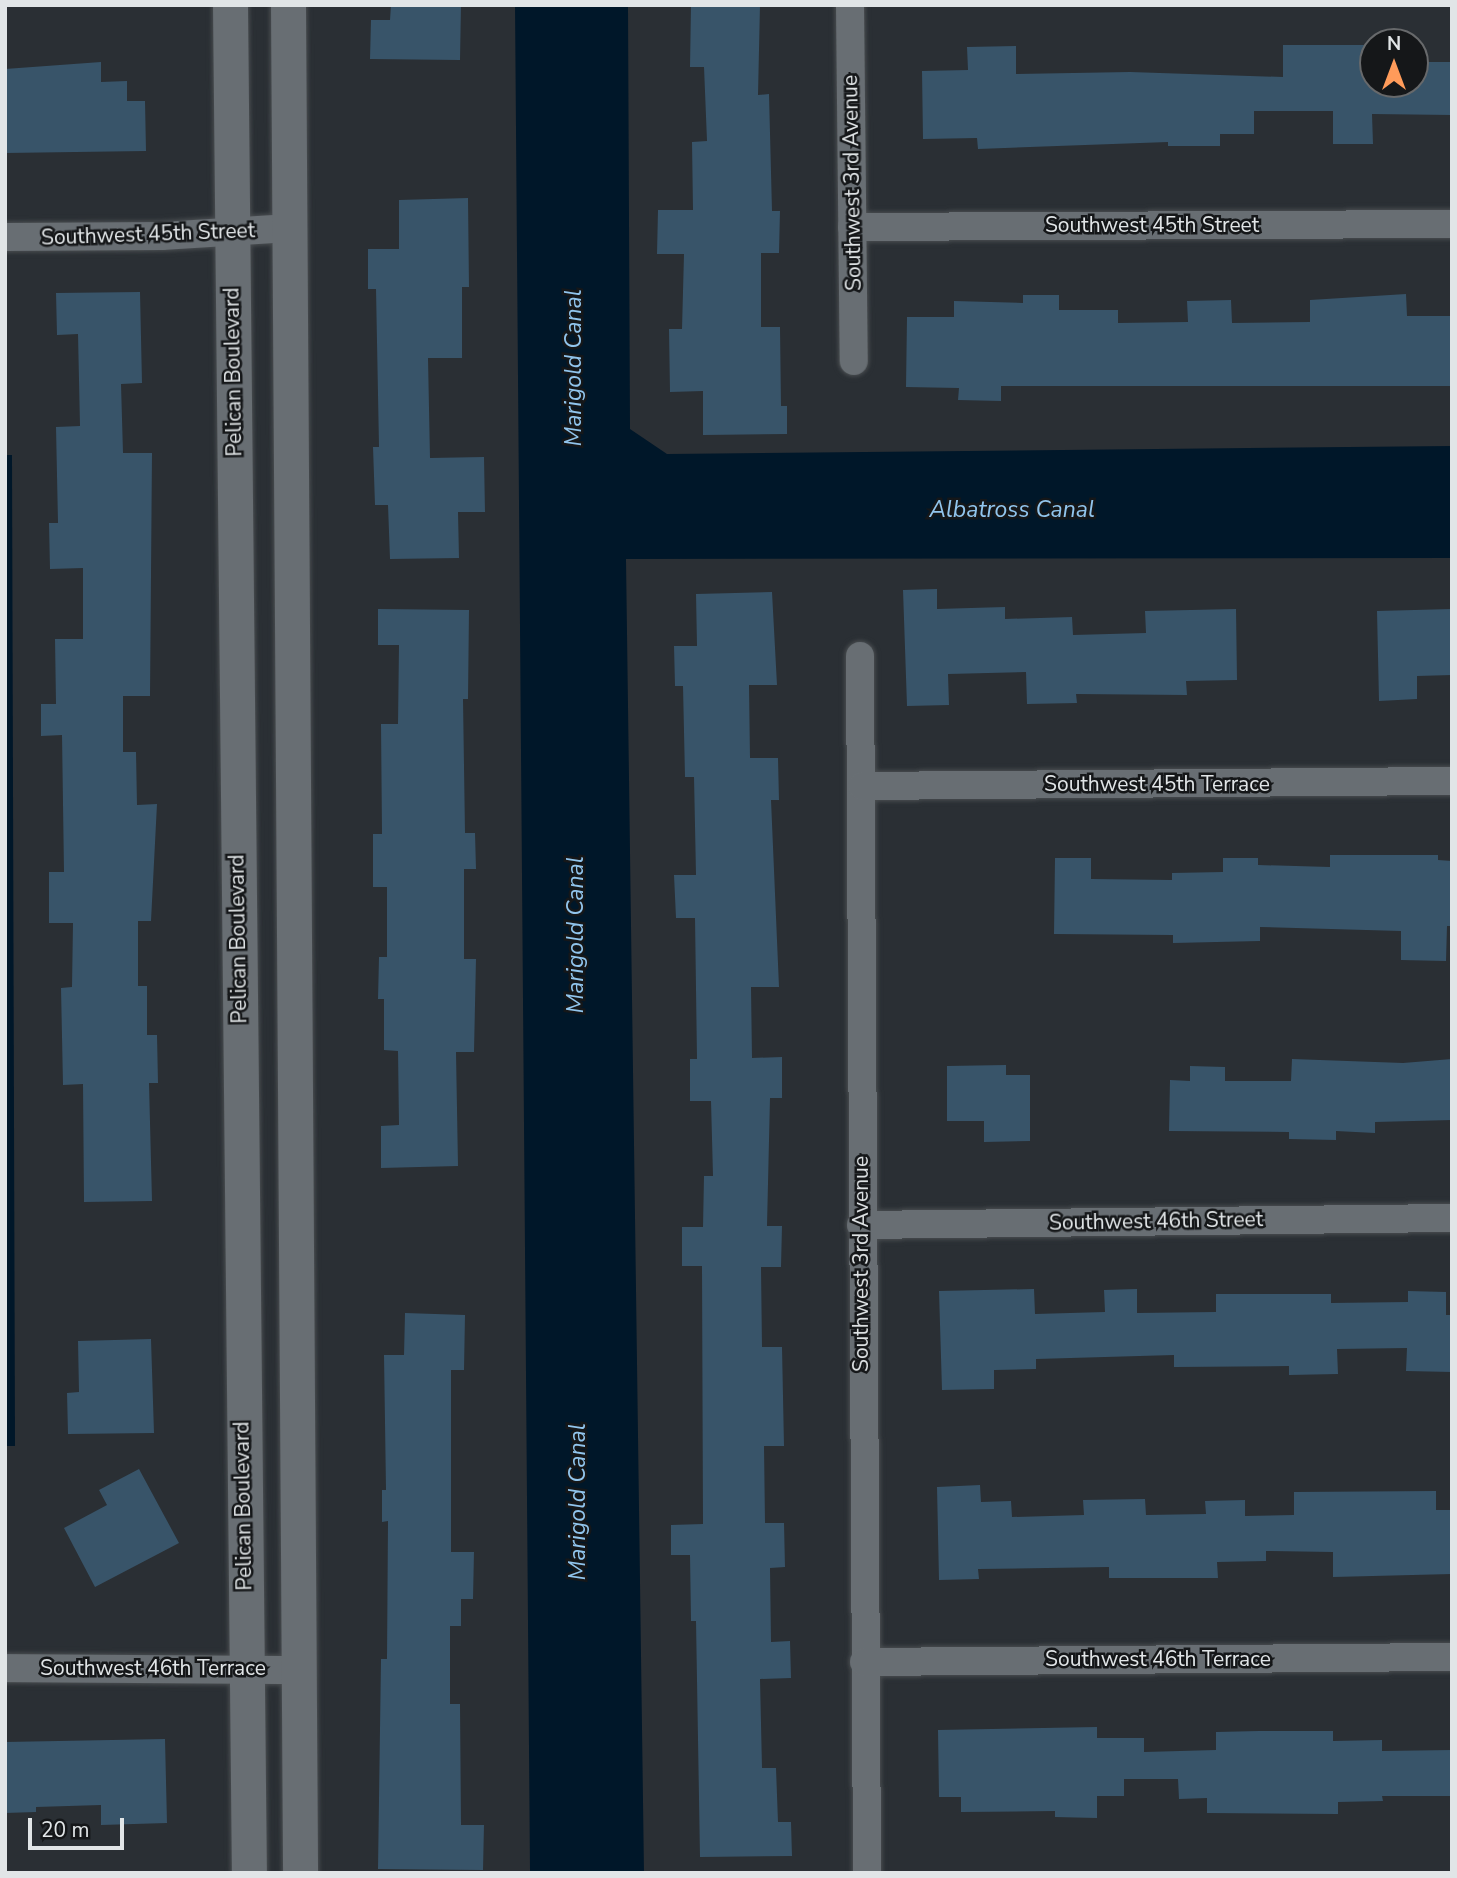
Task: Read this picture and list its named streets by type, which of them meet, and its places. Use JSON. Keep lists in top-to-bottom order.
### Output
{
  "streets": {
    "street": [
      "Southwest 3rd Avenue",
      "Southwest 45th Street",
      "Pelican Boulevard",
      "Southwest 45th Terrace",
      "Southwest 46th Street",
      "Southwest 46th Terrace"
    ]
  },
  "crossings": [
    ["Southwest 3rd Avenue", "Southwest 45th Street"],
    ["Southwest 3rd Avenue", "Southwest 45th Terrace"],
    ["Southwest 3rd Avenue", "Southwest 46th Street"],
    ["Southwest 3rd Avenue", "Southwest 46th Terrace"],
    ["Southwest 45th Street", "Pelican Boulevard"],
    ["Pelican Boulevard", "Southwest 46th Terrace"]
  ],
  "water": ["Marigold Canal", "Albatross Canal"],
  "scale_bar": "20 m",
  "north": "top"
}
